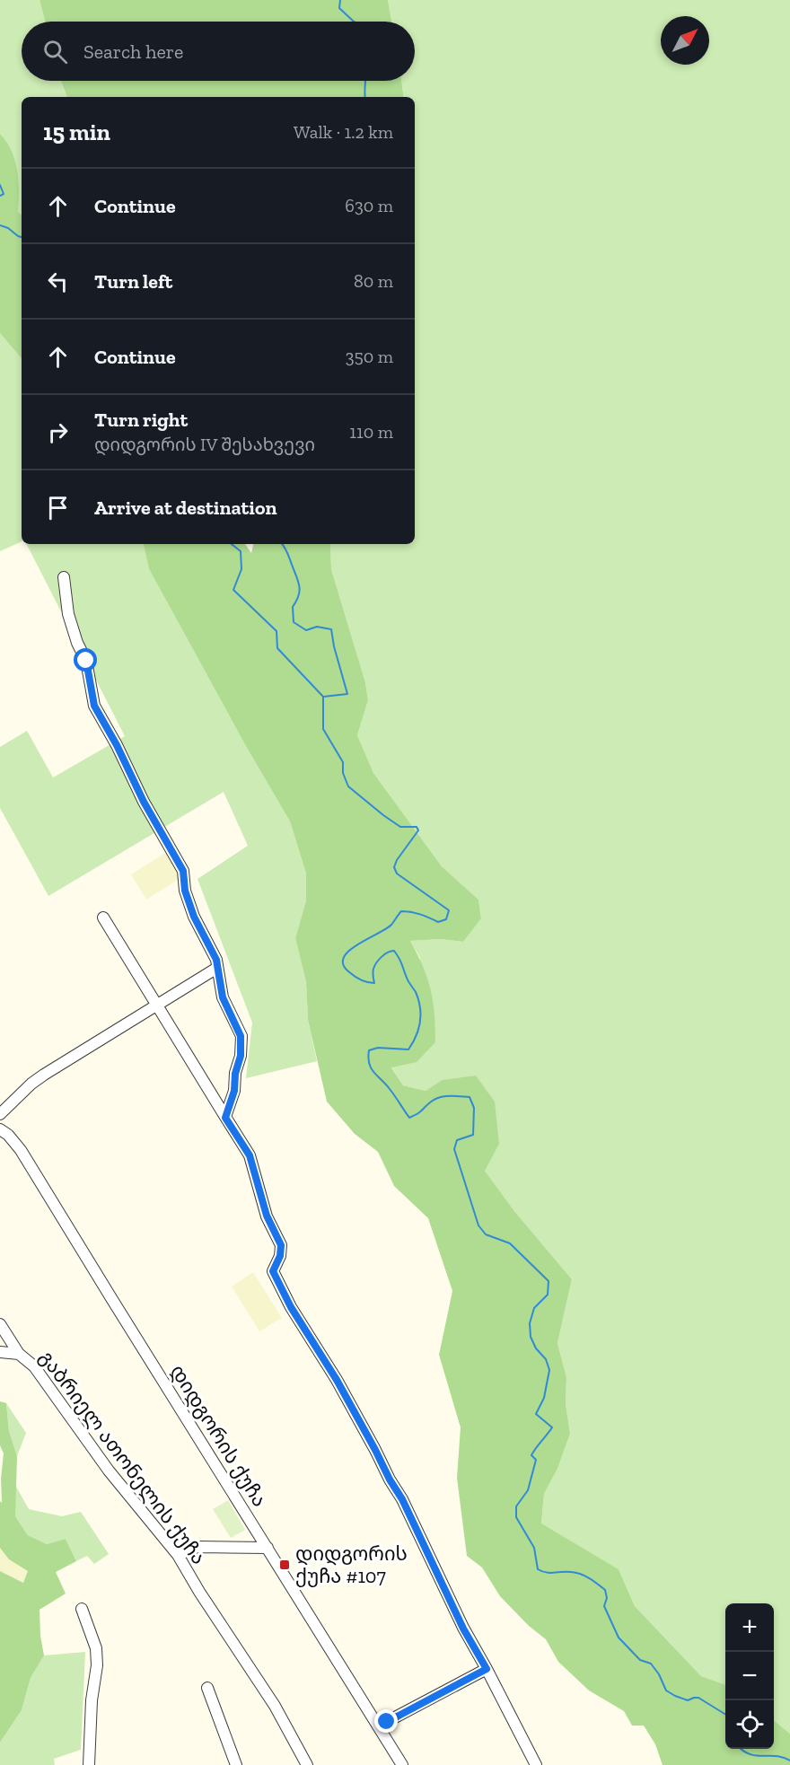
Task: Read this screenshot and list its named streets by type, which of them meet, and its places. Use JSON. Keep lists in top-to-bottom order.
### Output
{
  "streets": {
    "street": ["დიდგორის ქუჩა", "გაბრიელ ათონელის ქუჩა"]
  },
  "places": {
    "transit": ["დიდგორის ქუჩა #107"]
  },
  "north": "top right",
  "page": {
    "search": "Search here",
    "heading": ["15 min", "Walk · 1.2 km"],
    "list": [
      ["Continue", "630 m"],
      ["Turn left", "80 m"],
      ["Continue", "350 m"],
      ["Turn right", "დიდგორის IV შესახვევი", "110 m"],
      "Arrive at destination"
    ],
    "map_buttons": ["+", "−"]
  }
}
